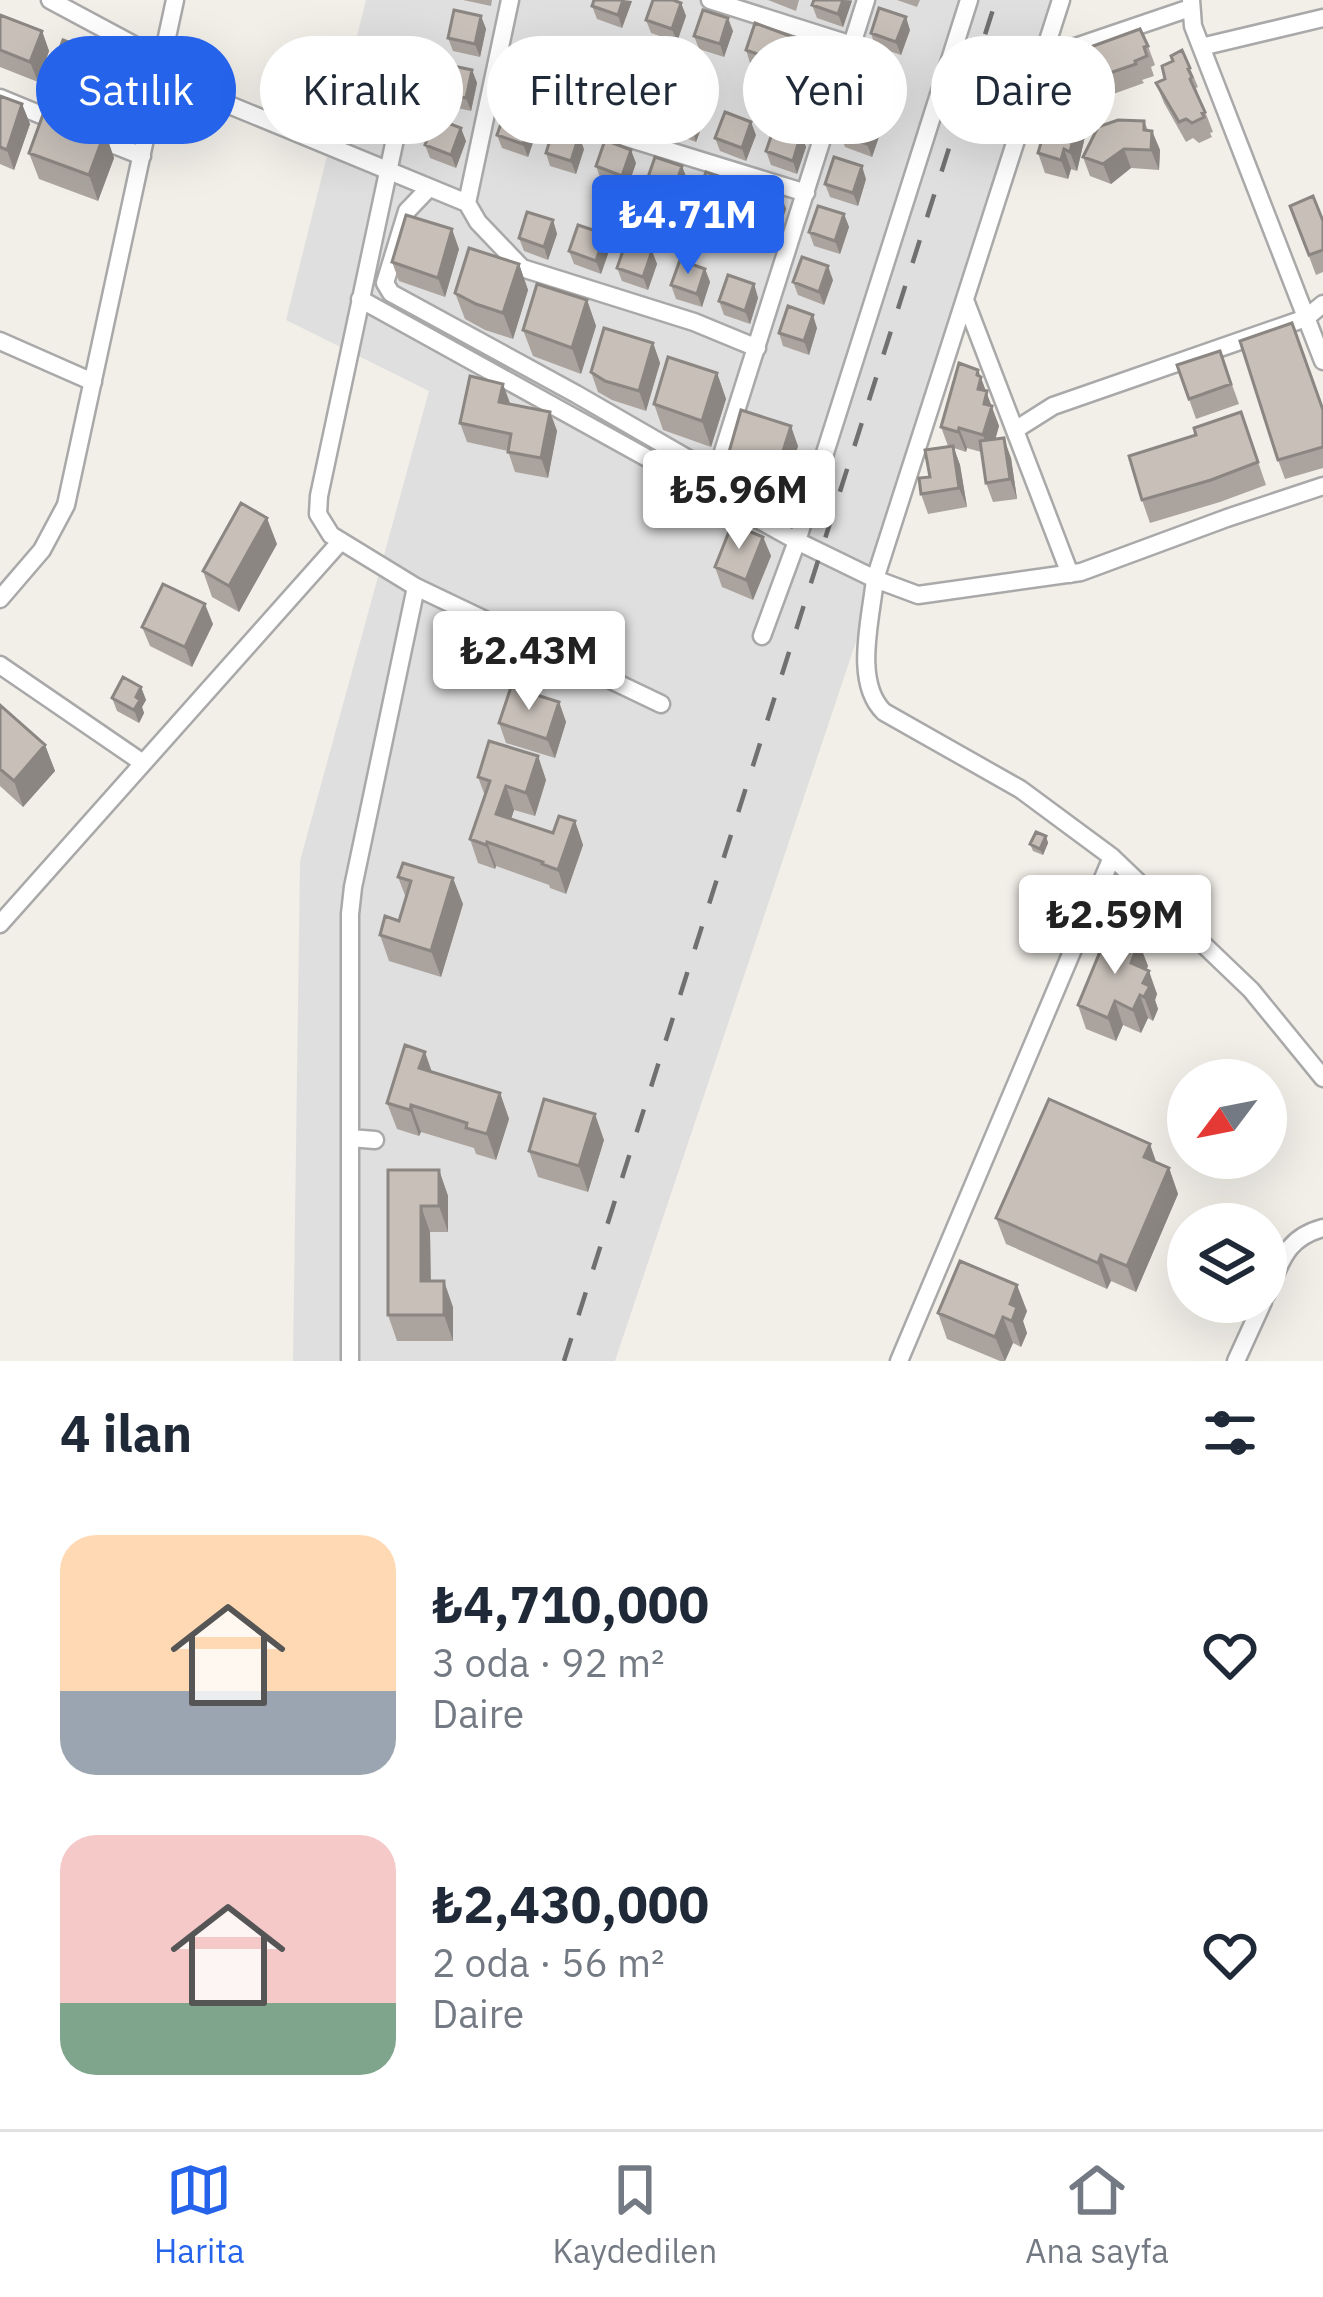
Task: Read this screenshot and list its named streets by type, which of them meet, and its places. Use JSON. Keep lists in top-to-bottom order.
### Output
{
  "north": "bottom left",
  "page": {
    "chip": [
      "Satılık",
      "Kiralık",
      "Filtreler",
      "Yeni",
      "Daire"
    ],
    "price": [
      "₺4.71M",
      "₺5.96M",
      "₺2.43M",
      "₺2.59M"
    ],
    "heading": "4 ilan",
    "list": [
      {
        "name": "₺4,710,000",
        "note": "3 oda · 92 m² · Daire"
      },
      {
        "name": "₺2,430,000",
        "note": "2 oda · 56 m² · Daire"
      }
    ],
    "tabs": ["Harita", "Kaydedilen", "Ana sayfa"]
  }
}
